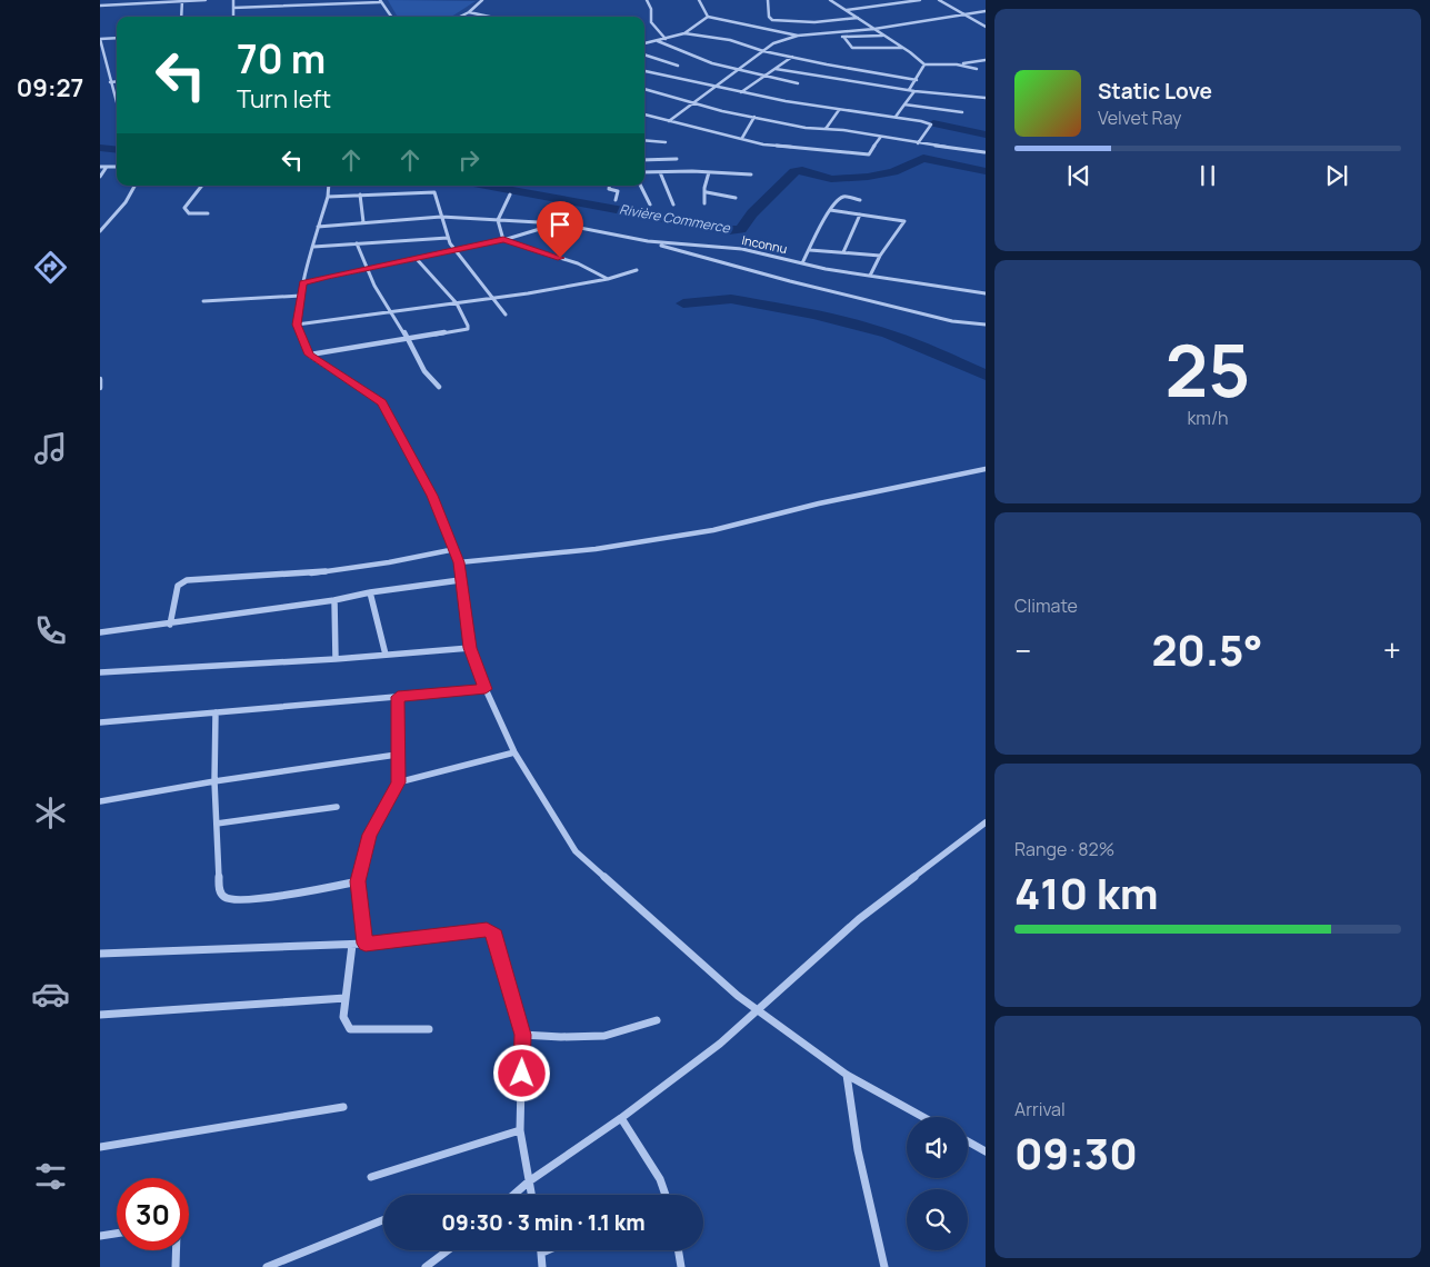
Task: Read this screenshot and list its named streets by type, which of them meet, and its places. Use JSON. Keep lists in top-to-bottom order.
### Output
{
  "streets": {
    "street": ["Inconnu"]
  },
  "water": ["Rivière Commerce"],
  "page": {
    "tabs": "09:27",
    "turn": ["70 m", "Turn left"],
    "song": ["Static Love", "Velvet Ray"],
    "tile": [
      ["25", "km/h"],
      "Climate",
      ["Range · 82%", "410 km"],
      ["Arrival", "09:30"]
    ],
    "heat": ["−", "20.5°", "+"],
    "limit": "30",
    "trip": "09:30 · 3 min · 1.1 km"
  }
}
